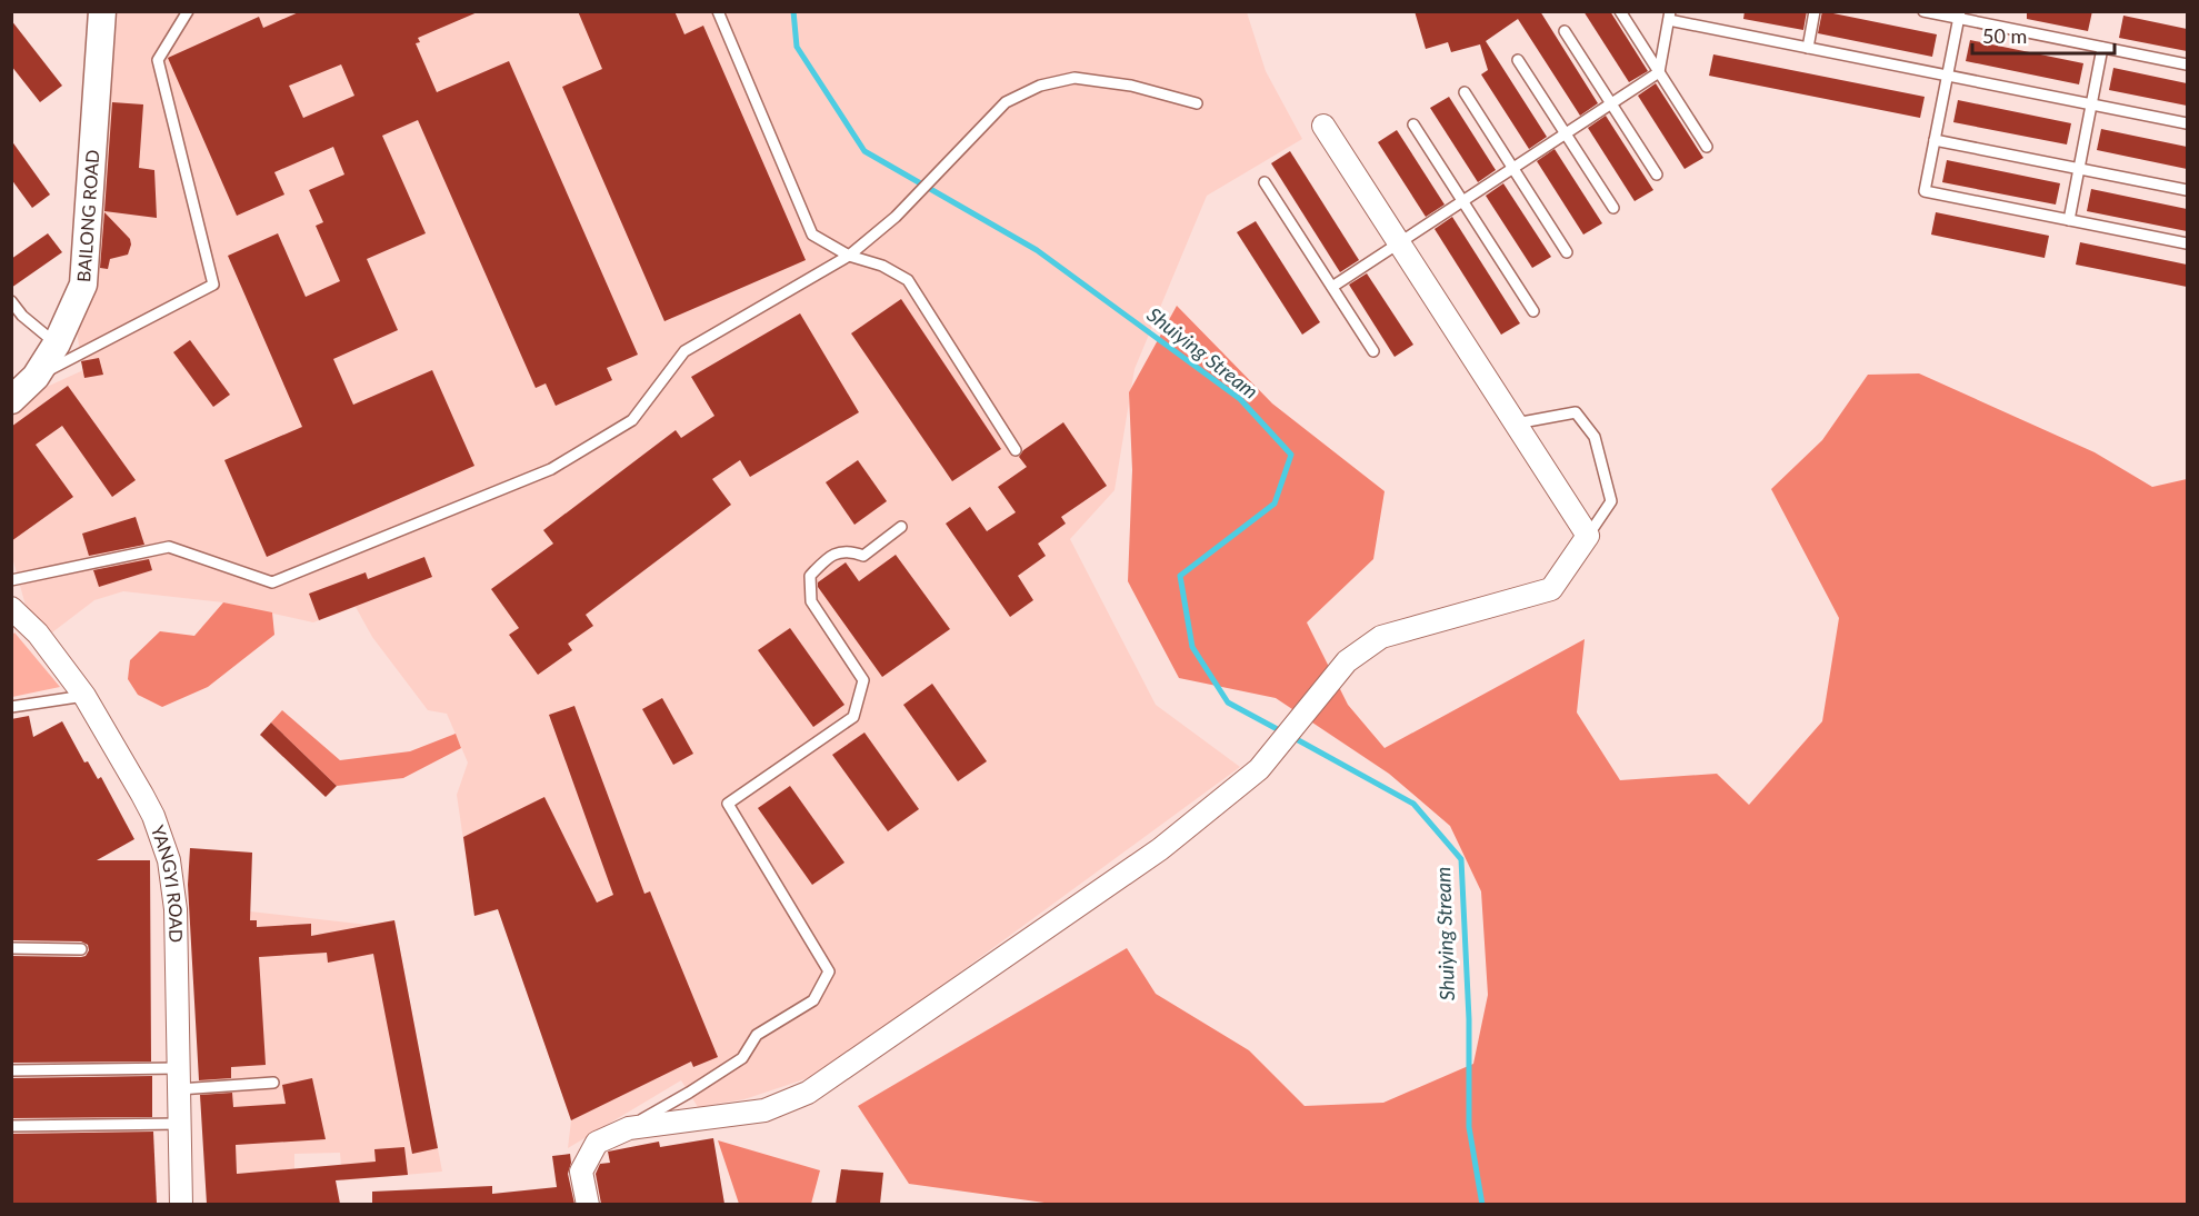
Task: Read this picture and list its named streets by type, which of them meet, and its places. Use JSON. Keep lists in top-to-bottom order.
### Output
{
  "streets": {
    "street": ["BAILONG ROAD", "YANGYI ROAD"]
  },
  "water": ["Shuiying Stream"],
  "scale_bar": "50 m"
}
